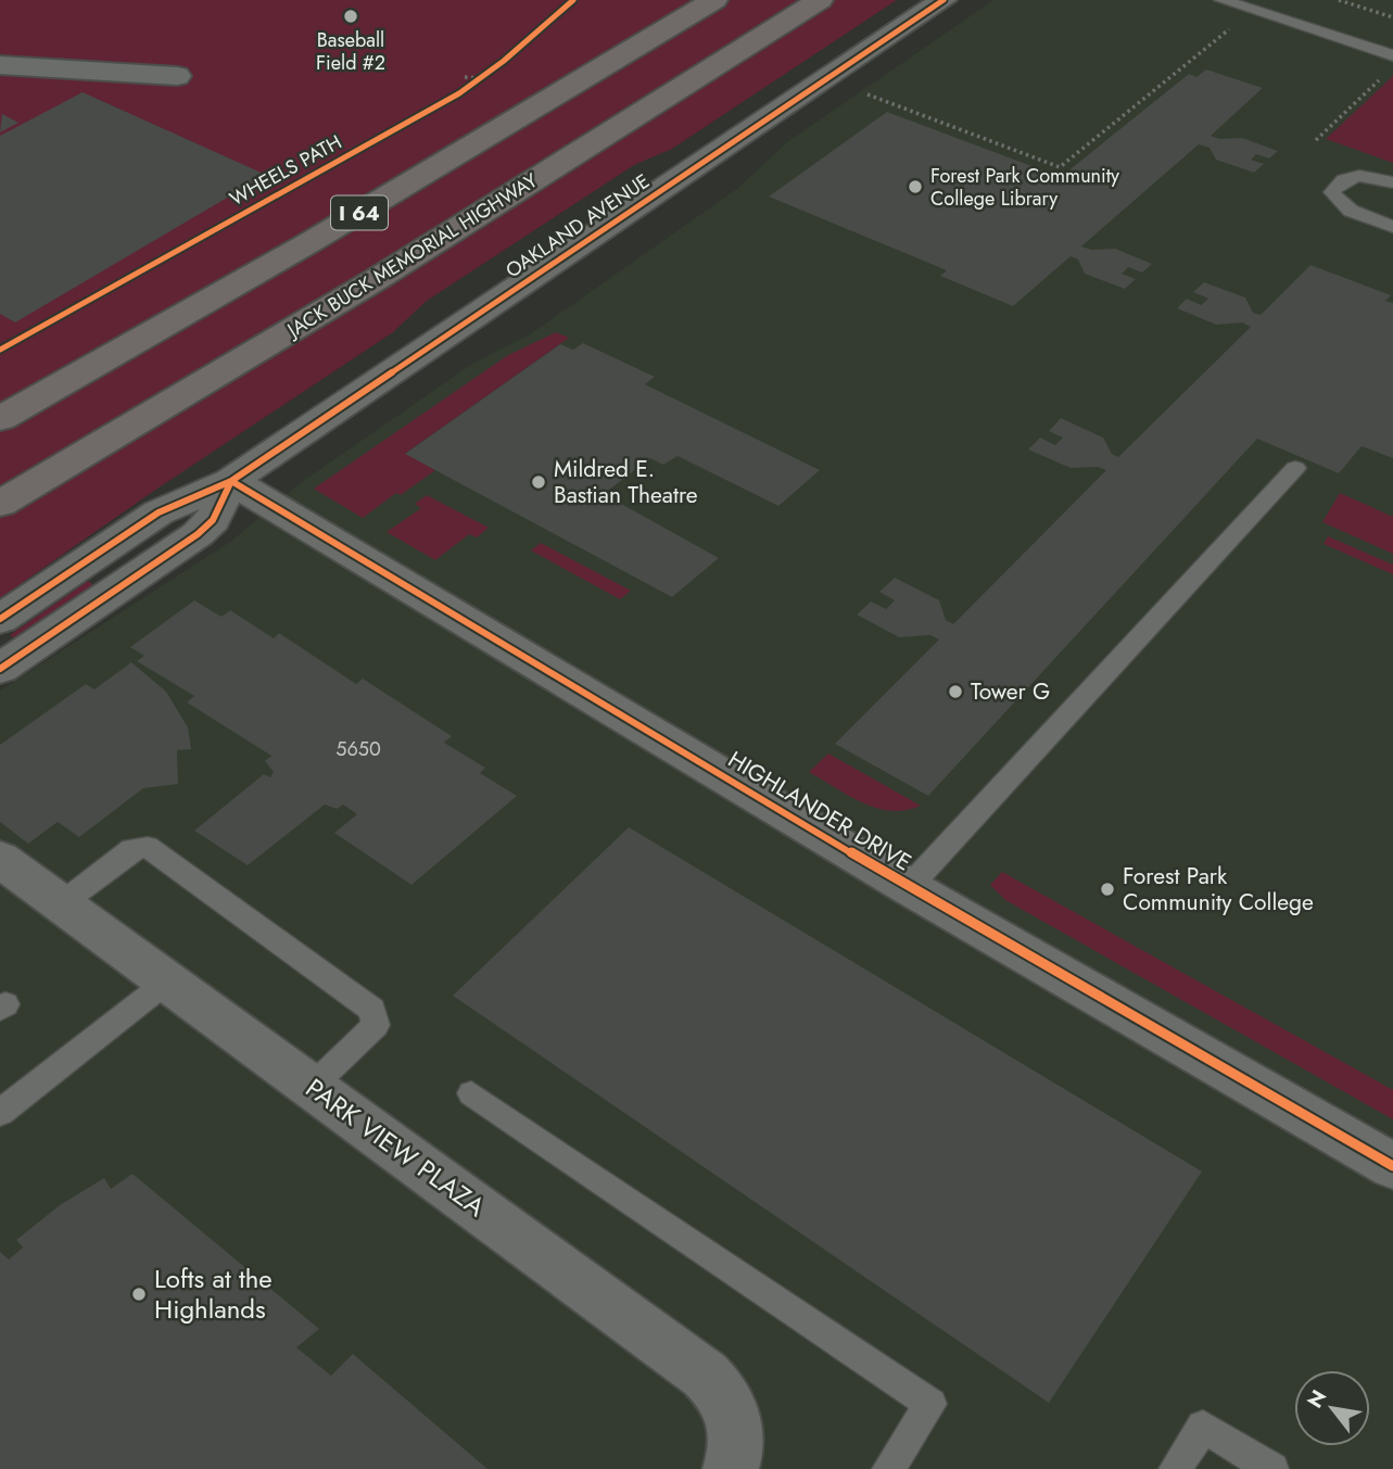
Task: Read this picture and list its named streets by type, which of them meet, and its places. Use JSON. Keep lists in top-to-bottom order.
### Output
{
  "streets": {
    "highway": ["I 64", "JACK BUCK MEMORIAL HIGHWAY"],
    "street": ["OAKLAND AVENUE", "HIGHLANDER DRIVE", "PARK VIEW PLAZA"],
    "cycle path": ["WHEELS PATH"]
  },
  "crossings": [
    ["OAKLAND AVENUE", "HIGHLANDER DRIVE"]
  ],
  "places": [
    "Baseball Field #2",
    "Forest Park Community College Library",
    "Mildred E. Bastian Theatre",
    "Tower G",
    "Forest Park Community College",
    "Lofts at the Highlands"
  ],
  "house_numbers": ["5650"],
  "north": "top left"
}
